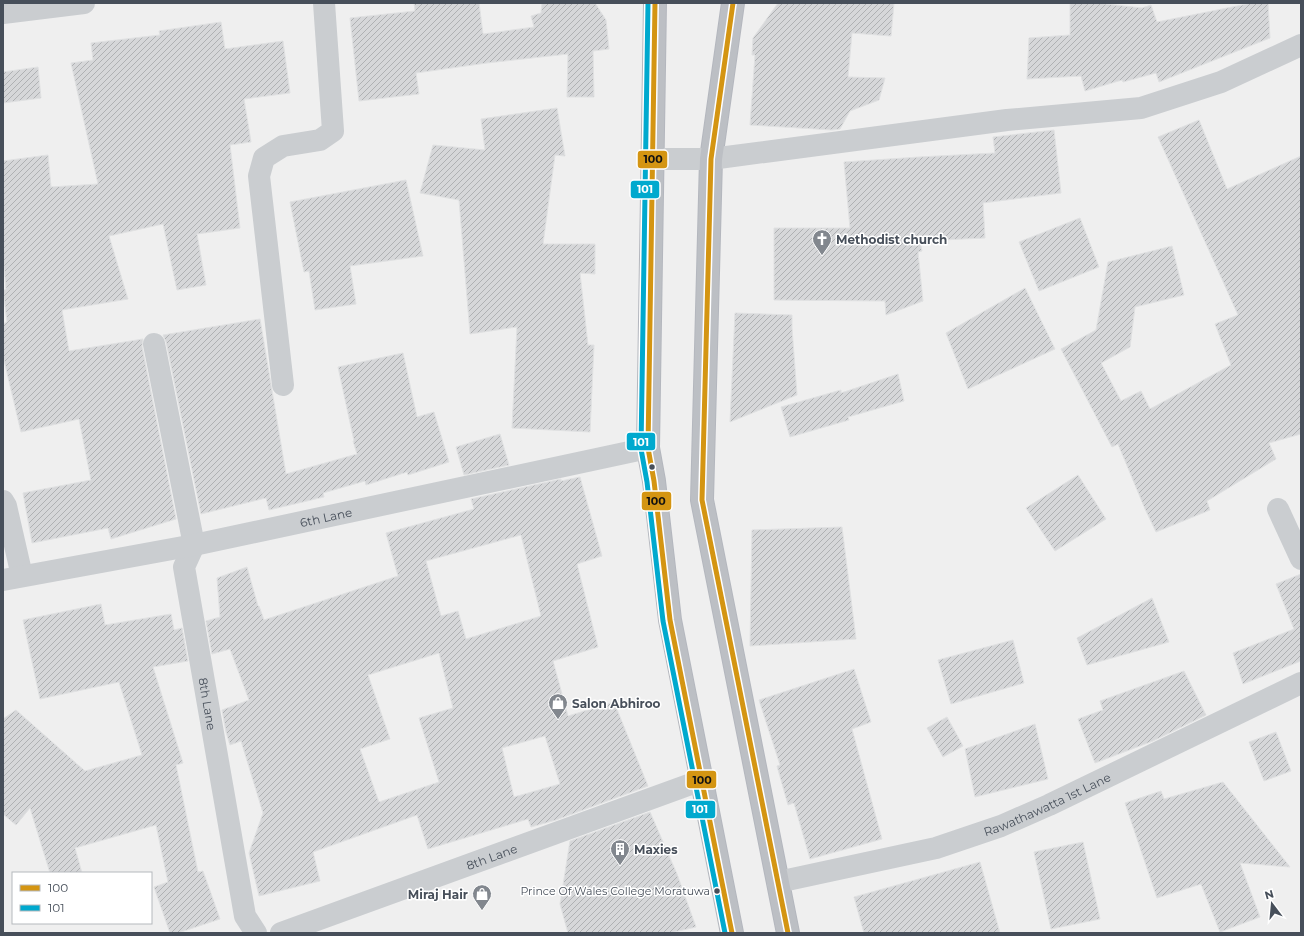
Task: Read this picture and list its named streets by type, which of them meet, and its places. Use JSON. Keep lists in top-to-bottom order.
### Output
{
  "streets": {
    "street": ["6th Lane", "8th Lane", "Rawathawatta 1st Lane"]
  },
  "crossings": [
    ["6th Lane", "8th Lane"]
  ],
  "places": {
    "church": ["Methodist church"],
    "shop": ["Salon Abhiroo", "Miraj Hair"],
    "building": ["Maxies"],
    "other": ["Prince Of Wales College Moratuwa"]
  },
  "lines": ["transit line 100", "transit line 101"],
  "legend": ["100", "101"],
  "north": "top"
}
